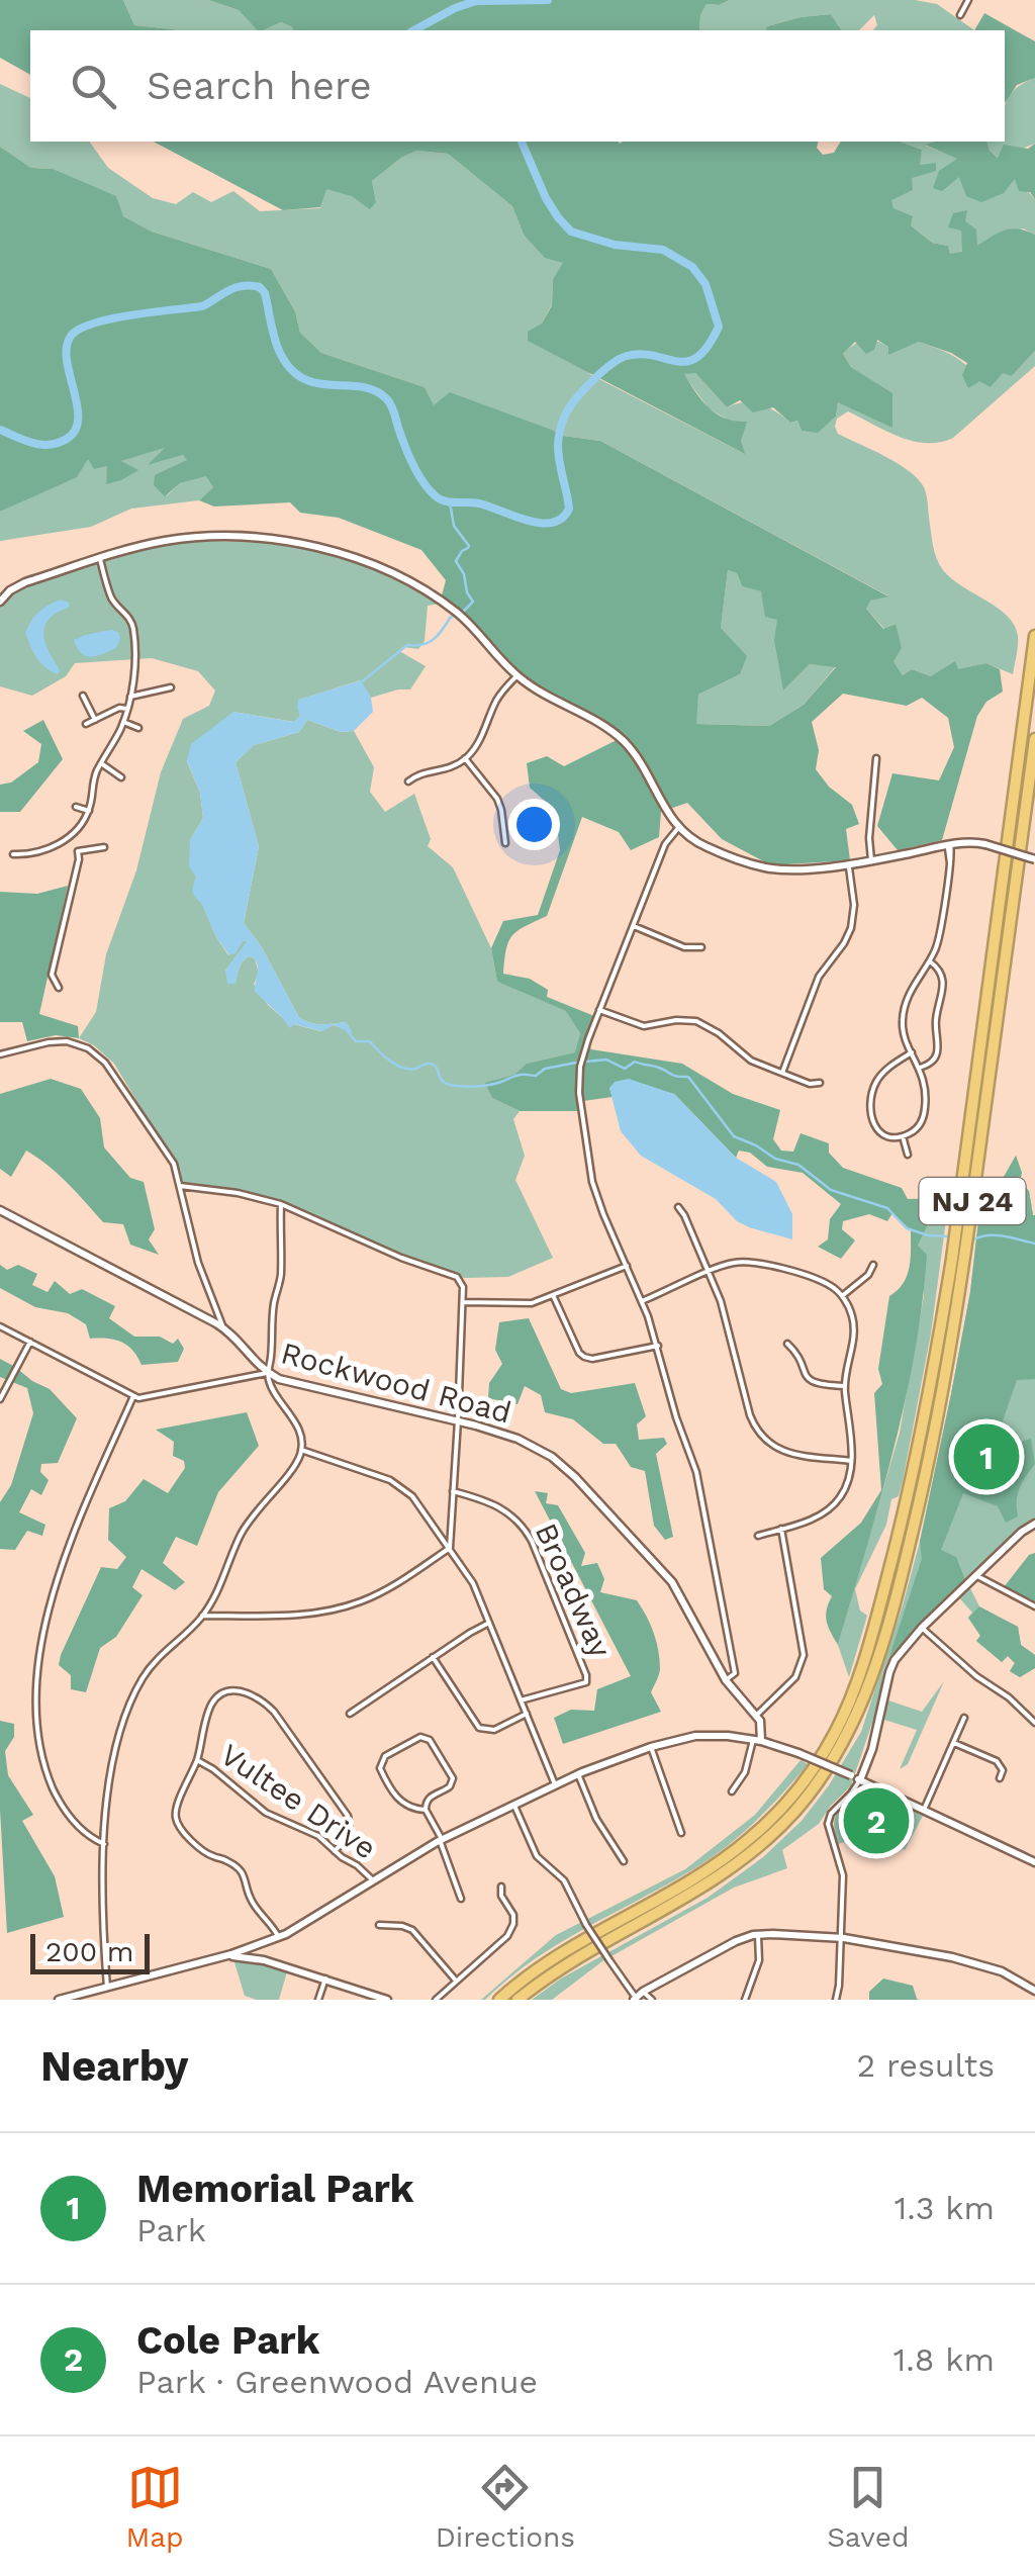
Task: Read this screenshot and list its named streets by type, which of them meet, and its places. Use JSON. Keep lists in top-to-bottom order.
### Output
{
  "streets": {
    "highway": ["NJ 24"],
    "street": ["Rockwood Road", "Broadway", "Vultee Drive"]
  },
  "scale_bar": "200 m",
  "page": {
    "search": "Search here",
    "pins": ["1", "2"],
    "scale": "200 m",
    "heading": ["Nearby", "2 results"],
    "list": [
      {
        "mark": "1",
        "name": "Memorial Park",
        "note": "Park",
        "value": "1.3 km"
      },
      {
        "mark": "2",
        "name": "Cole Park",
        "note": "Park · Greenwood Avenue",
        "value": "1.8 km"
      }
    ],
    "nav": ["Map", "Directions", "Saved"]
  }
}
